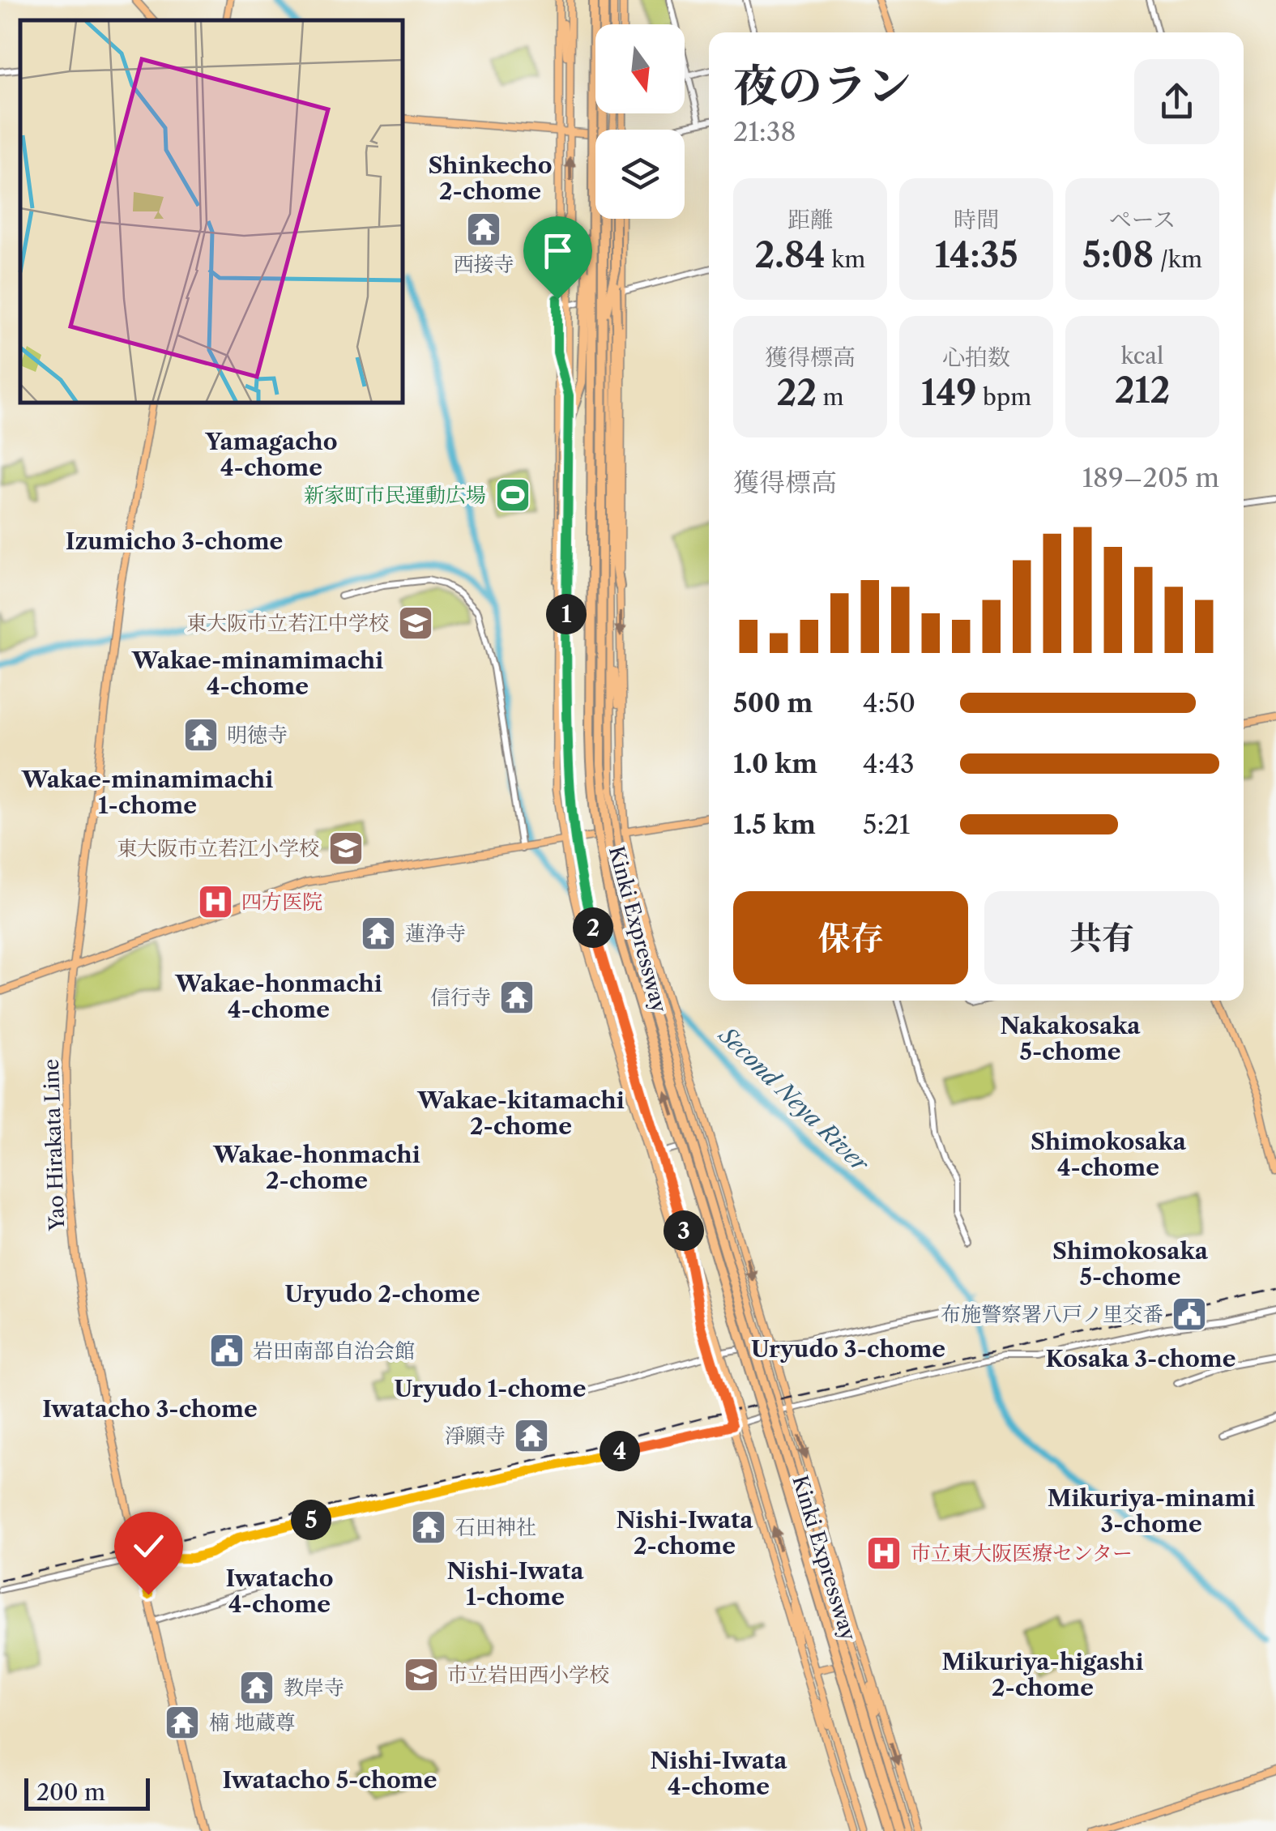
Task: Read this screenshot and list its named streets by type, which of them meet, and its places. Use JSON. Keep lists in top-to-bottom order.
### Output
{
  "streets": {
    "highway": ["Kinki Expressway"],
    "main road": ["Yao Hirakata Line"]
  },
  "districts": [
    "Shinkecho 2-chome",
    "Yamagacho 4-chome",
    "Izumicho 3-chome",
    "Wakae-minamimachi 4-chome",
    "Wakae-minamimachi 1-chome",
    "Wakae-honmachi 4-chome",
    "Nakakosaka 5-chome",
    "Wakae-kitamachi 2-chome",
    "Shimokosaka 4-chome",
    "Wakae-honmachi 2-chome",
    "Shimokosaka 5-chome",
    "Uryudo 2-chome",
    "Uryudo 3-chome",
    "Kosaka 3-chome",
    "Uryudo 1-chome",
    "Iwatacho 3-chome",
    "Mikuriya-minami 3-chome",
    "Nishi-Iwata 2-chome",
    "Nishi-Iwata 1-chome",
    "Iwatacho 4-chome",
    "Mikuriya-higashi 2-chome",
    "Nishi-Iwata 4-chome",
    "Iwatacho 5-chome"
  ],
  "water": ["Second Neya River"],
  "places": {
    "temple": [
      "西接寺",
      "明徳寺",
      "蓮浄寺",
      "信行寺",
      "淨願寺",
      "石田神社",
      "教岸寺",
      "楠 地蔵尊"
    ],
    "sports": ["新家町市民運動広場"],
    "school or university": ["東大阪市立若江中学校", "東大阪市立若江小学校", "市立岩田西小学校"],
    "hospital": ["四方医院", "市立東大阪医療センター"],
    "public building": ["布施警察署八戸ノ里交番", "岩田南部自治会館"]
  },
  "scale_bar": "200 m",
  "north": "bottom",
  "page": {
    "heading": ["夜のラン", "21:38"],
    "stats": [
      ["距離", "2.84 km"],
      ["時間", "14:35"],
      ["ペース", "5:08 /km"],
      ["獲得標高", "22 m"],
      ["心拍数", "149 bpm"],
      ["kcal", "212"]
    ],
    "chart": ["獲得標高", "189–205 m"],
    "pins": [
      "1",
      "2",
      "3",
      "4",
      "5"
    ],
    "list": [
      {
        "name": "500 m",
        "note": "4:50"
      },
      {
        "name": "1.0 km",
        "note": "4:43"
      },
      {
        "name": "1.5 km",
        "note": "5:21"
      }
    ],
    "buttons": ["保存", "共有"],
    "scale": "200 m"
  }
}
